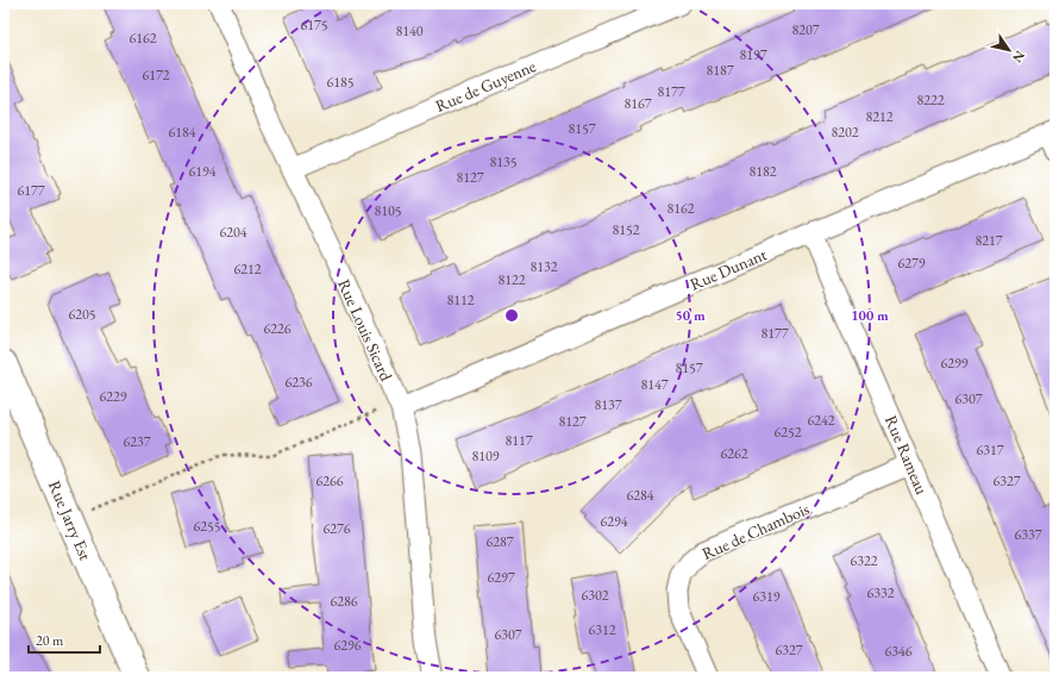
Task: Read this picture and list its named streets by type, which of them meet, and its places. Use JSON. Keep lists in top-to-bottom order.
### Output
{
  "streets": {
    "street": [
      "Rue de Guyenne",
      "Rue Dunant",
      "Rue Louis Sicard",
      "Rue Rameau",
      "Rue Jarry Est",
      "Rue de Chambois"
    ]
  },
  "crossings": [
    ["Rue de Guyenne", "Rue Louis Sicard"],
    ["Rue Dunant", "Rue Louis Sicard"],
    ["Rue Dunant", "Rue Rameau"],
    ["Rue Rameau", "Rue de Chambois"]
  ],
  "house_numbers": [
    "6175",
    "8207",
    "8140",
    "6162",
    "8197",
    "8187",
    "6172",
    "6185",
    "8177",
    "8222",
    "8167",
    "8212",
    "8157",
    "6184",
    "8202",
    "8135",
    "6194",
    "8182",
    "8127",
    "6177",
    "8162",
    "8105",
    "8152",
    "6204",
    "8217",
    "6279",
    "8132",
    "6212",
    "8122",
    "8112",
    "6205",
    "6226",
    "8177",
    "6299",
    "8157",
    "6236",
    "8147",
    "6229",
    "6307",
    "8137",
    "6242",
    "8127",
    "6252",
    "8117",
    "6237",
    "6317",
    "6262",
    "8109",
    "6266",
    "6327",
    "6284",
    "6294",
    "6255",
    "6276",
    "6337",
    "6287",
    "6322",
    "6297",
    "6332",
    "6302",
    "6319",
    "6286",
    "6312",
    "6307",
    "6296",
    "6327",
    "6346"
  ],
  "scale_bar": "20 m",
  "north": "bottom right",
  "rings": ["50 m", "100 m"]
}
